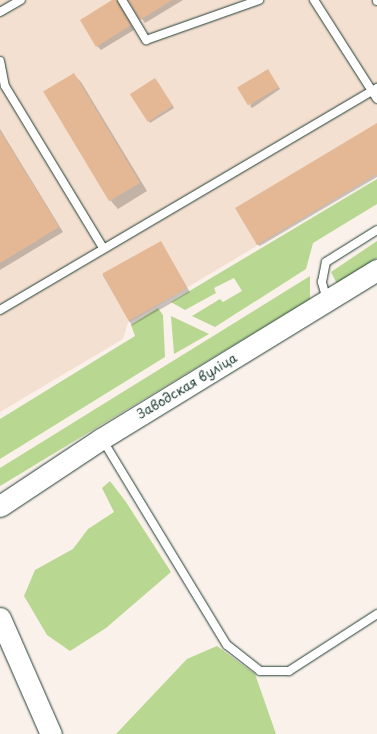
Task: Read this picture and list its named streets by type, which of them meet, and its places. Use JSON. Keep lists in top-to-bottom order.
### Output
{
  "streets": {
    "street": ["Заводская вуліца"]
  }
}
